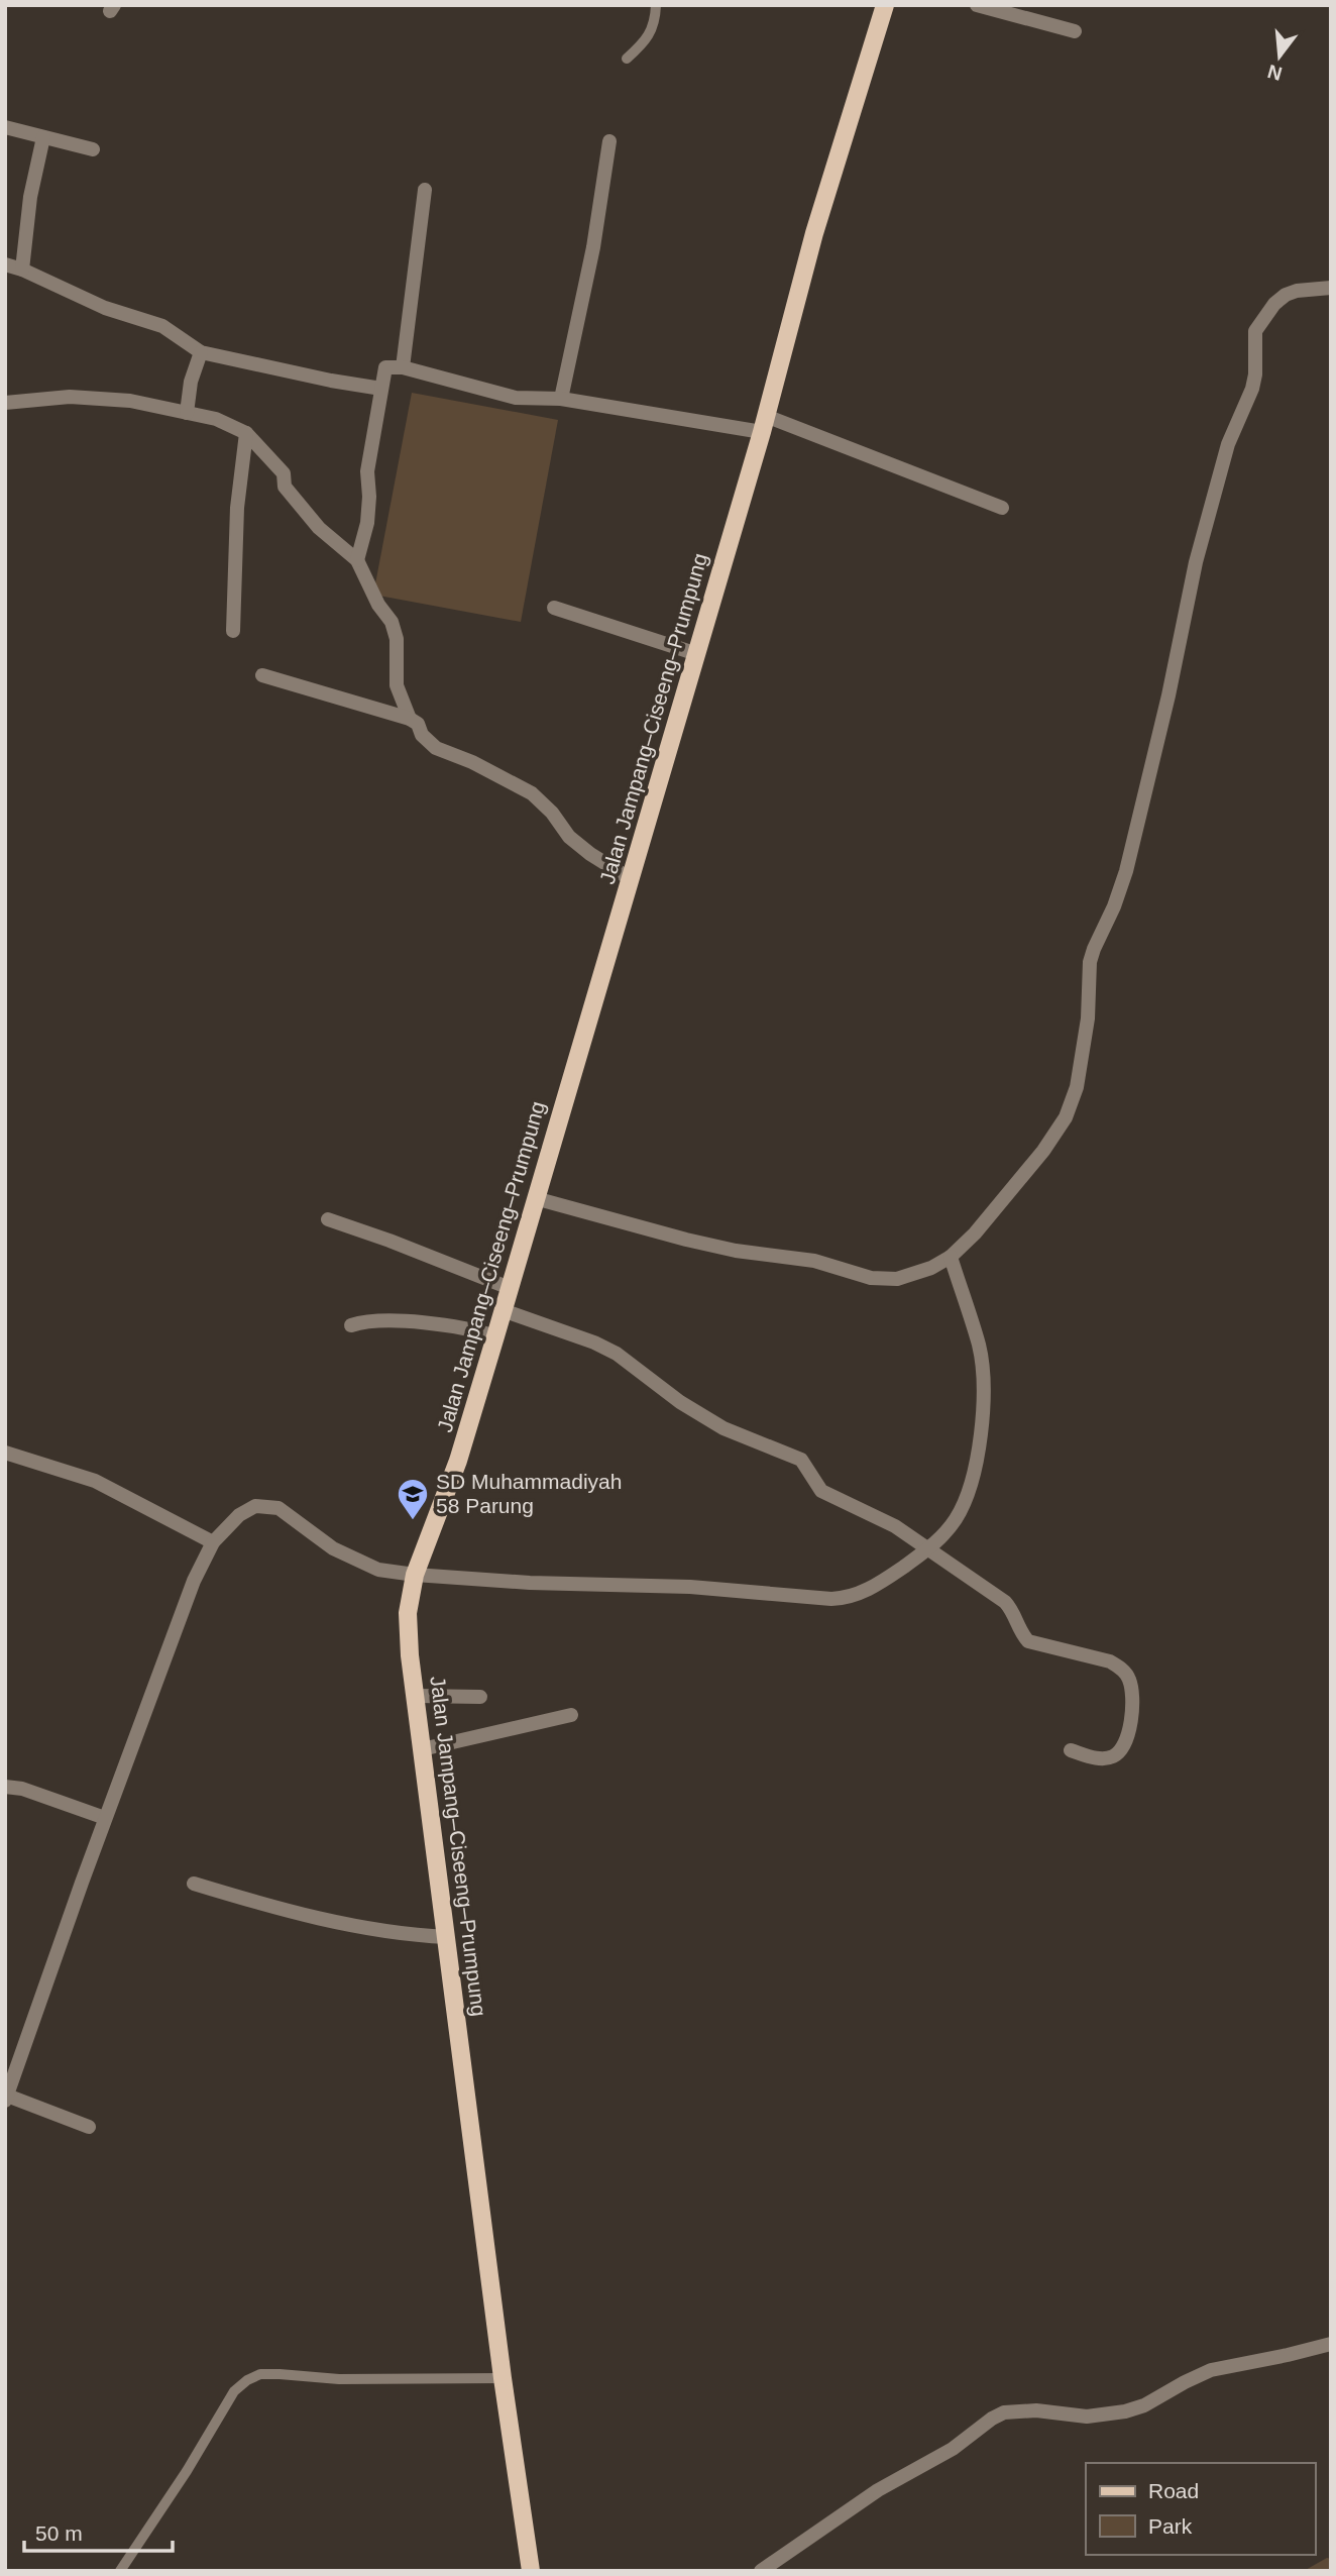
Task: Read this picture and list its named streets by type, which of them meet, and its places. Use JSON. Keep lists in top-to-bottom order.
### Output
{
  "streets": {
    "main road": ["Jalan Jampang–Ciseeng–Prumpung"]
  },
  "places": {
    "school or university": ["SD Muhammadiyah 58 Parung"]
  },
  "legend": ["Road", "Park"],
  "scale_bar": "50 m",
  "north": "bottom"
}
